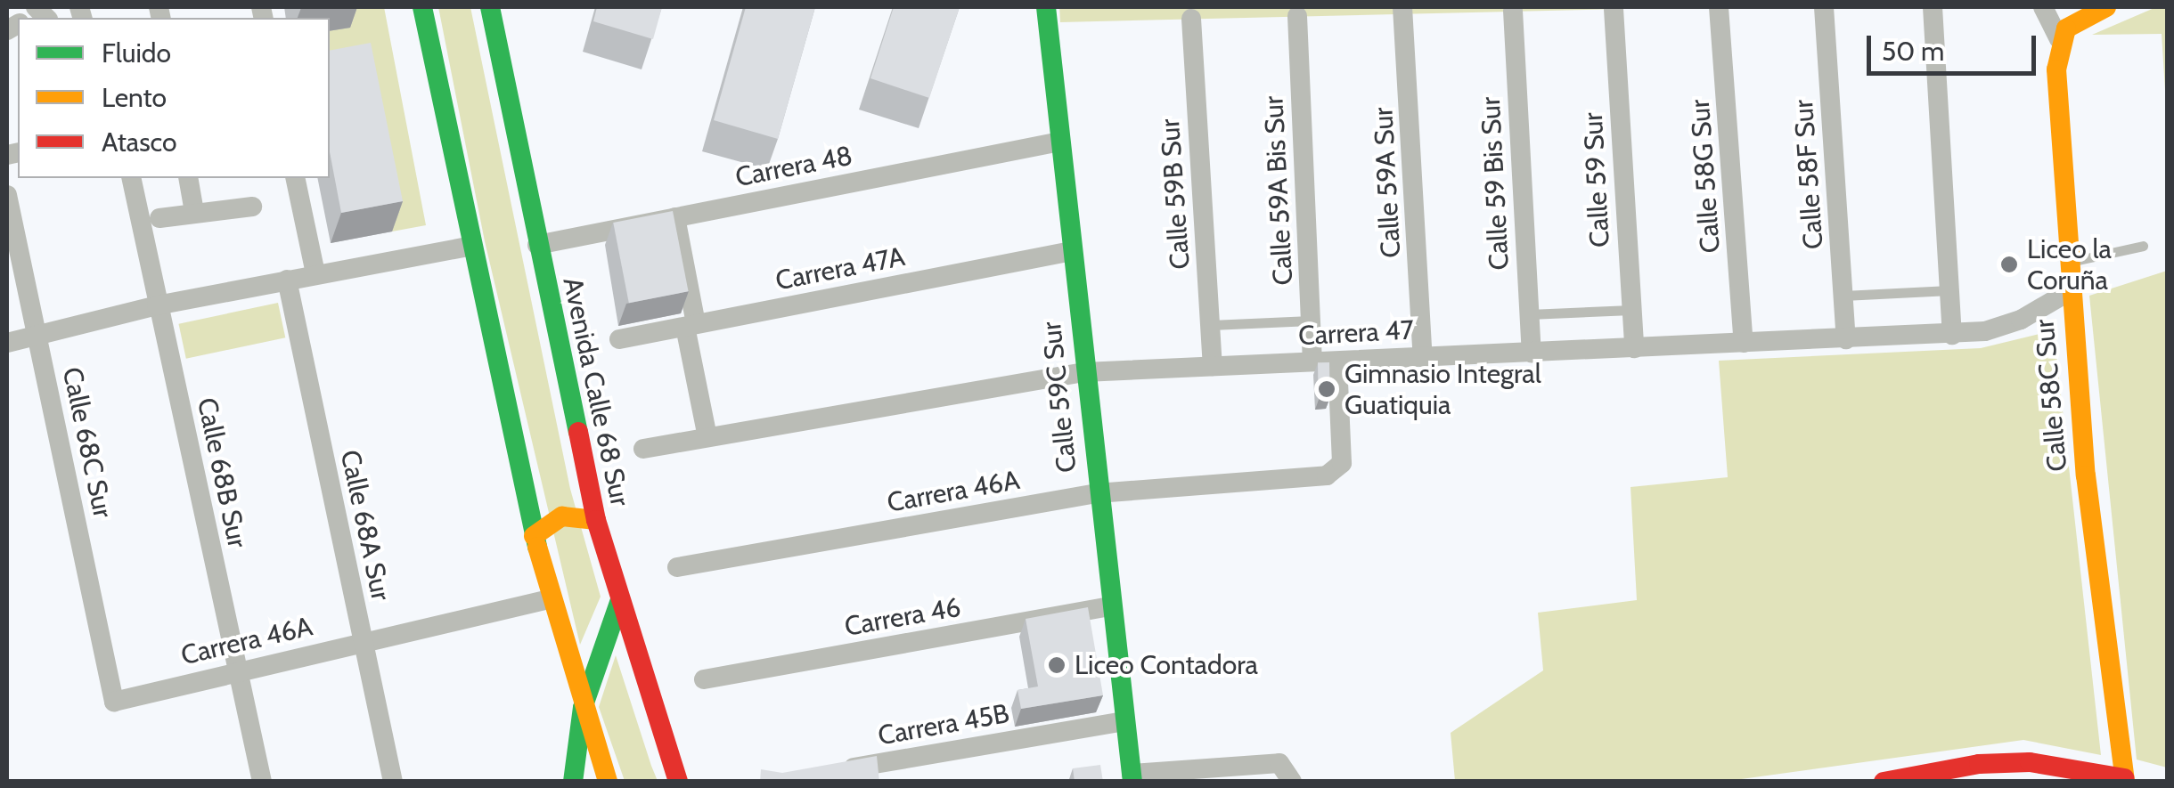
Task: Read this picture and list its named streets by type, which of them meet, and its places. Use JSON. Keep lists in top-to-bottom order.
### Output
{
  "streets": {
    "street": [
      "Carrera 48",
      "Calle 58F Sur",
      "Calle 58G Sur",
      "Calle 59 Sur",
      "Calle 59A Sur",
      "Calle 59 Bis Sur",
      "Calle 59A Bis Sur",
      "Calle 59B Sur",
      "Carrera 47A",
      "Carrera 47",
      "Avenida Calle 68 Sur",
      "Calle 58C Sur",
      "Calle 59C Sur",
      "Calle 68C Sur",
      "Calle 68B Sur",
      "Carrera 46A",
      "Calle 68A Sur",
      "Carrera 46",
      "Carrera 45B"
    ]
  },
  "crossings": [
    ["Carrera 48", "Avenida Calle 68 Sur"],
    ["Carrera 48", "Calle 59C Sur"],
    ["Calle 58F Sur", "Carrera 47"],
    ["Calle 58G Sur", "Carrera 47"],
    ["Calle 59 Sur", "Carrera 47"],
    ["Calle 59A Sur", "Carrera 47"],
    ["Calle 59 Bis Sur", "Carrera 47"],
    ["Calle 59A Bis Sur", "Carrera 47"],
    ["Calle 59B Sur", "Carrera 47"],
    ["Carrera 47A", "Calle 59C Sur"],
    ["Carrera 47", "Calle 58C Sur"],
    ["Carrera 47", "Calle 59C Sur"],
    ["Carrera 47", "Carrera 46A"],
    ["Calle 59C Sur", "Carrera 46A"],
    ["Calle 59C Sur", "Carrera 46"],
    ["Calle 59C Sur", "Carrera 45B"],
    ["Calle 68C Sur", "Carrera 46A"],
    ["Calle 68B Sur", "Carrera 46A"],
    ["Carrera 46A", "Calle 68A Sur"]
  ],
  "places": ["Liceo la Coruña", "Gimnasio Integral Guatiquia", "Liceo Contadora"],
  "legend": ["Fluido", "Lento", "Atasco"],
  "scale_bar": "50 m"
}
